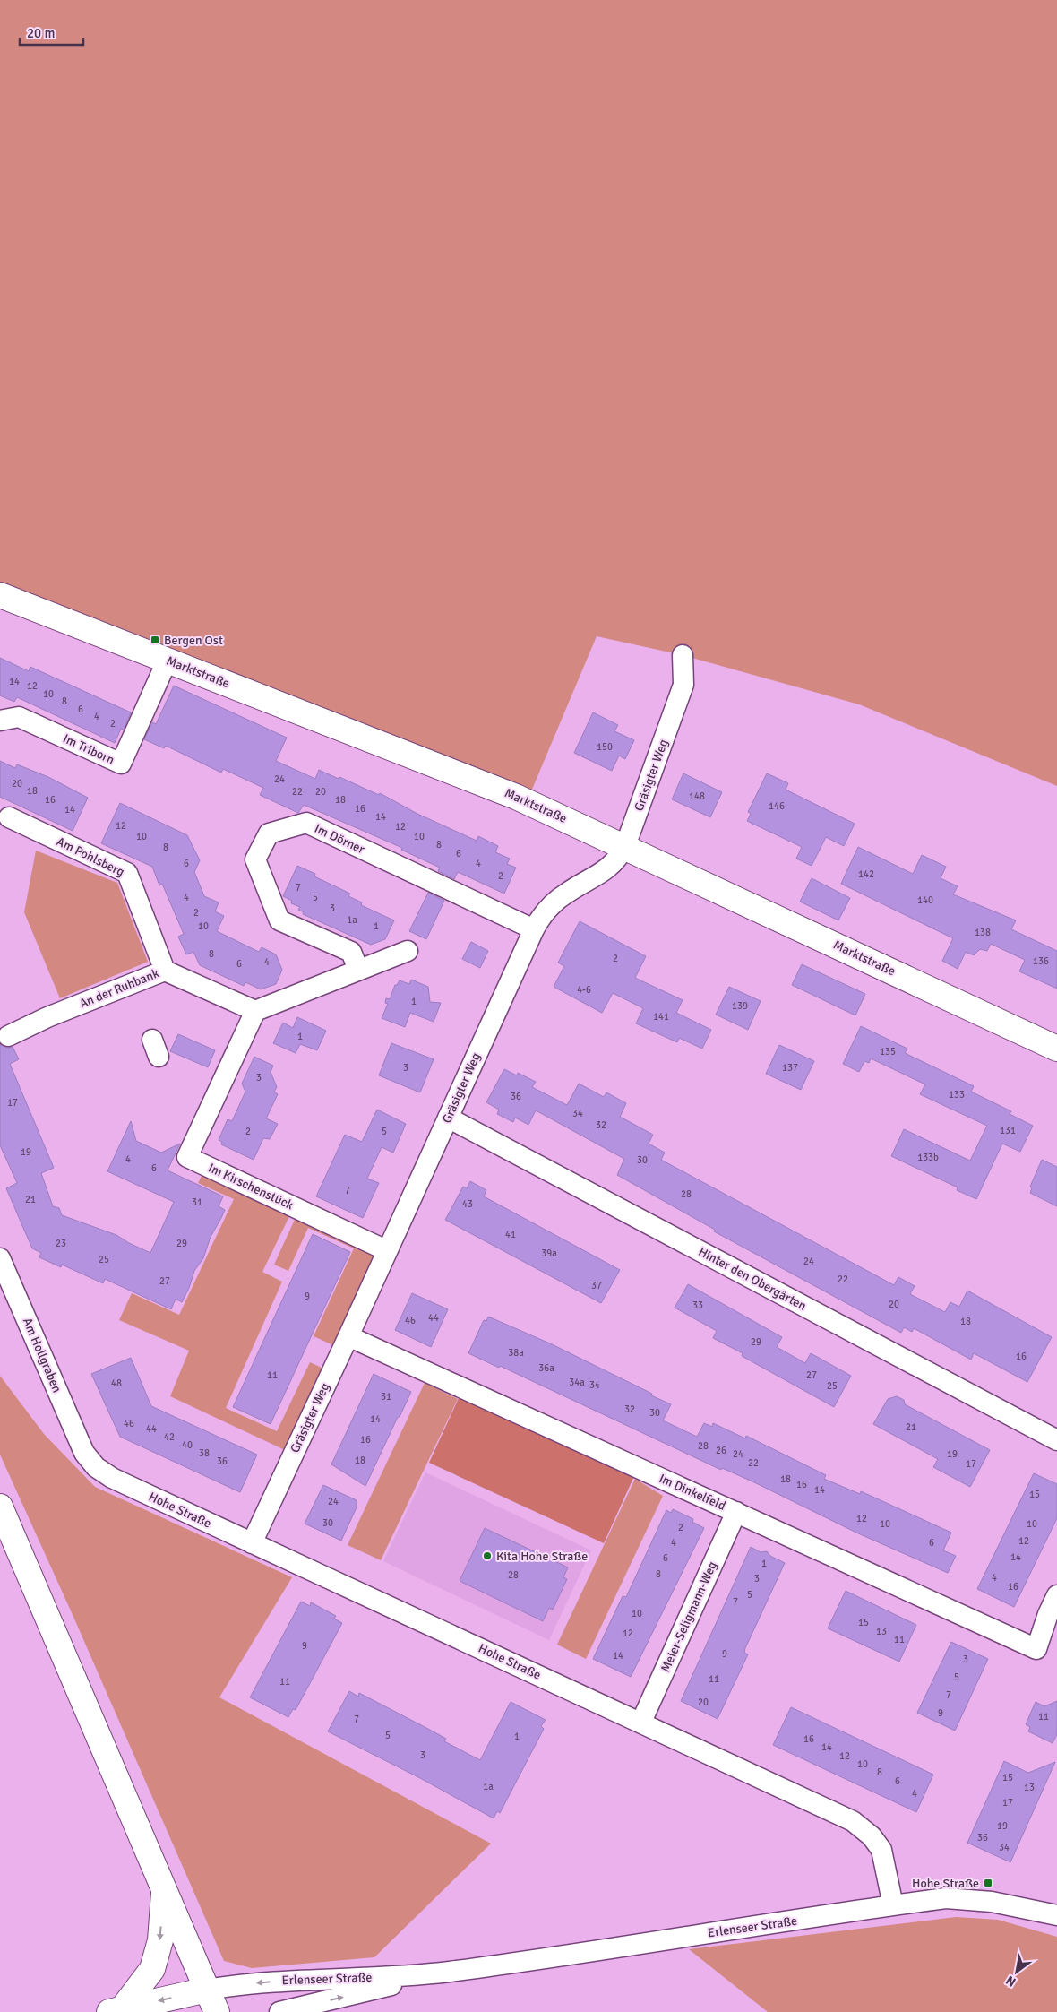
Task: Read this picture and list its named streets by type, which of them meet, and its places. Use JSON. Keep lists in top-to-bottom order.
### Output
{
  "streets": {
    "street": [
      "Marktstraße",
      "Im Triborn",
      "Gräsigter Weg",
      "Im Dörner",
      "Am Pohlsberg",
      "An der Ruhbank",
      "Im Kirschenstück",
      "Hinter den Obergärten",
      "Am Hollgraben",
      "Im Dinkelfeld",
      "Hohe Straße",
      "Meier-Seligmann-Weg",
      "Erlenseer Straße"
    ]
  },
  "crossings": [
    ["Marktstraße", "Im Triborn"],
    ["Marktstraße", "Gräsigter Weg"],
    ["Gräsigter Weg", "Im Dörner"],
    ["Gräsigter Weg", "Im Kirschenstück"],
    ["Gräsigter Weg", "Hinter den Obergärten"],
    ["Gräsigter Weg", "Im Dinkelfeld"],
    ["Gräsigter Weg", "Hohe Straße"],
    ["Am Pohlsberg", "An der Ruhbank"],
    ["An der Ruhbank", "Im Kirschenstück"],
    ["Am Hollgraben", "Hohe Straße"],
    ["Im Dinkelfeld", "Meier-Seligmann-Weg"],
    ["Hohe Straße", "Meier-Seligmann-Weg"],
    ["Hohe Straße", "Erlenseer Straße"]
  ],
  "places": {
    "transit": ["Bergen Ost", "Hohe Straße"],
    "other": ["Kita Hohe Straße"]
  },
  "house_numbers": [
    "14",
    "12",
    "10",
    "8",
    "6",
    "4",
    "2",
    "150",
    "24",
    "20",
    "18",
    "22",
    "20",
    "148",
    "16",
    "18",
    "146",
    "16",
    "14",
    "14",
    "12",
    "12",
    "10",
    "10",
    "8",
    "8",
    "6",
    "6",
    "4",
    "142",
    "2",
    "7",
    "4",
    "5",
    "140",
    "3",
    "2",
    "1a",
    "10",
    "1",
    "138",
    "8",
    "2",
    "136",
    "4",
    "6",
    "4-6",
    "1",
    "139",
    "141",
    "1",
    "135",
    "3",
    "137",
    "3",
    "133",
    "36",
    "17",
    "34",
    "32",
    "131",
    "2",
    "5",
    "19",
    "133b",
    "4",
    "30",
    "6",
    "7",
    "28",
    "21",
    "31",
    "43",
    "41",
    "23",
    "29",
    "39a",
    "25",
    "24",
    "22",
    "27",
    "37",
    "9",
    "20",
    "33",
    "44",
    "46",
    "18",
    "29",
    "38a",
    "16",
    "36a",
    "11",
    "27",
    "34a",
    "48",
    "34",
    "25",
    "31",
    "32",
    "30",
    "14",
    "46",
    "21",
    "44",
    "42",
    "16",
    "40",
    "28",
    "26",
    "38",
    "24",
    "19",
    "18",
    "36",
    "22",
    "17",
    "18",
    "16",
    "14",
    "15",
    "24",
    "12",
    "30",
    "10",
    "10",
    "2",
    "12",
    "4",
    "6",
    "14",
    "6",
    "1",
    "8",
    "28",
    "4",
    "3",
    "16",
    "5",
    "7",
    "10",
    "15",
    "13",
    "12",
    "11",
    "9",
    "9",
    "14",
    "3",
    "5",
    "11",
    "11",
    "7",
    "20",
    "9",
    "11",
    "7",
    "5",
    "1",
    "16",
    "14",
    "3",
    "12",
    "10",
    "8",
    "15",
    "6",
    "1a",
    "13",
    "4",
    "17",
    "19",
    "36",
    "34"
  ],
  "scale_bar": "20 m",
  "north": "bottom left"
}
